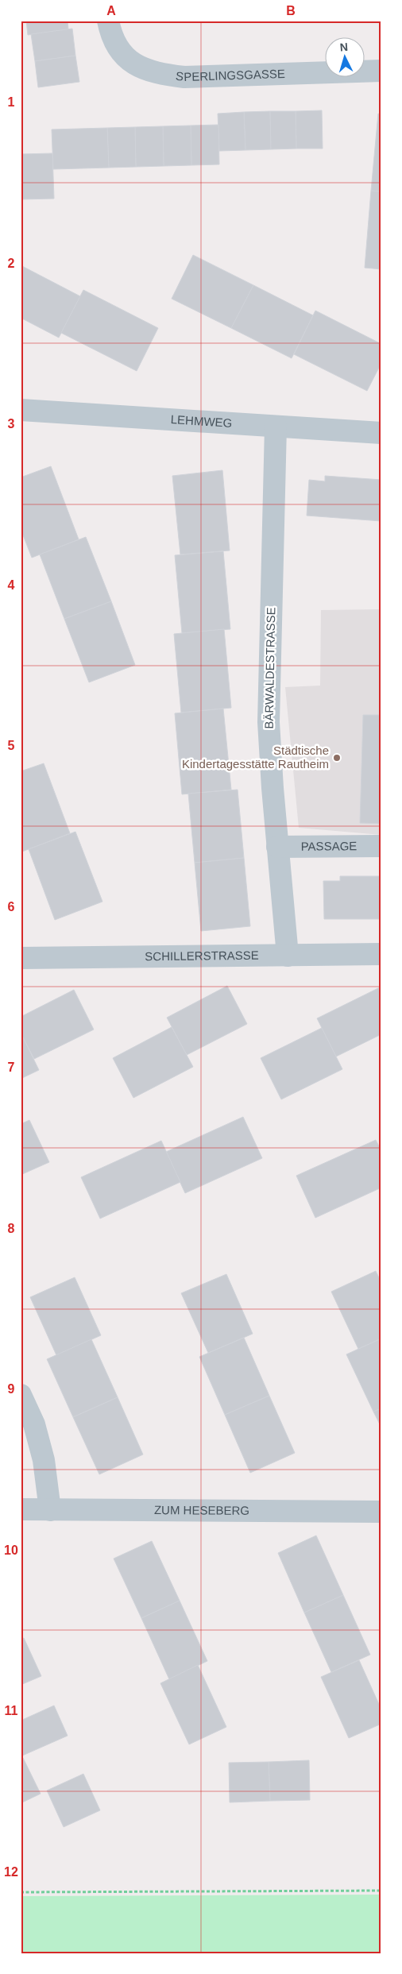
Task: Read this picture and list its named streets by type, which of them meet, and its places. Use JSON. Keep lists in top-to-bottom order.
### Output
{
  "streets": {
    "street": [
      "SPERLINGSGASSE",
      "LEHMWEG",
      "BÄRWALDESTRASSE",
      "PASSAGE",
      "SCHILLERSTRASSE",
      "ZUM HESEBERG"
    ]
  },
  "crossings": [
    ["LEHMWEG", "BÄRWALDESTRASSE"],
    ["BÄRWALDESTRASSE", "PASSAGE"],
    ["BÄRWALDESTRASSE", "SCHILLERSTRASSE"]
  ],
  "places": ["Städtische Kindertagesstätte Rautheim"],
  "north": "top",
  "grid": {
    "columns": ["A", "B"],
    "rows": [
      "1",
      "2",
      "3",
      "4",
      "5",
      "6",
      "7",
      "8",
      "9",
      "10",
      "11",
      "12"
    ]
  }
}
